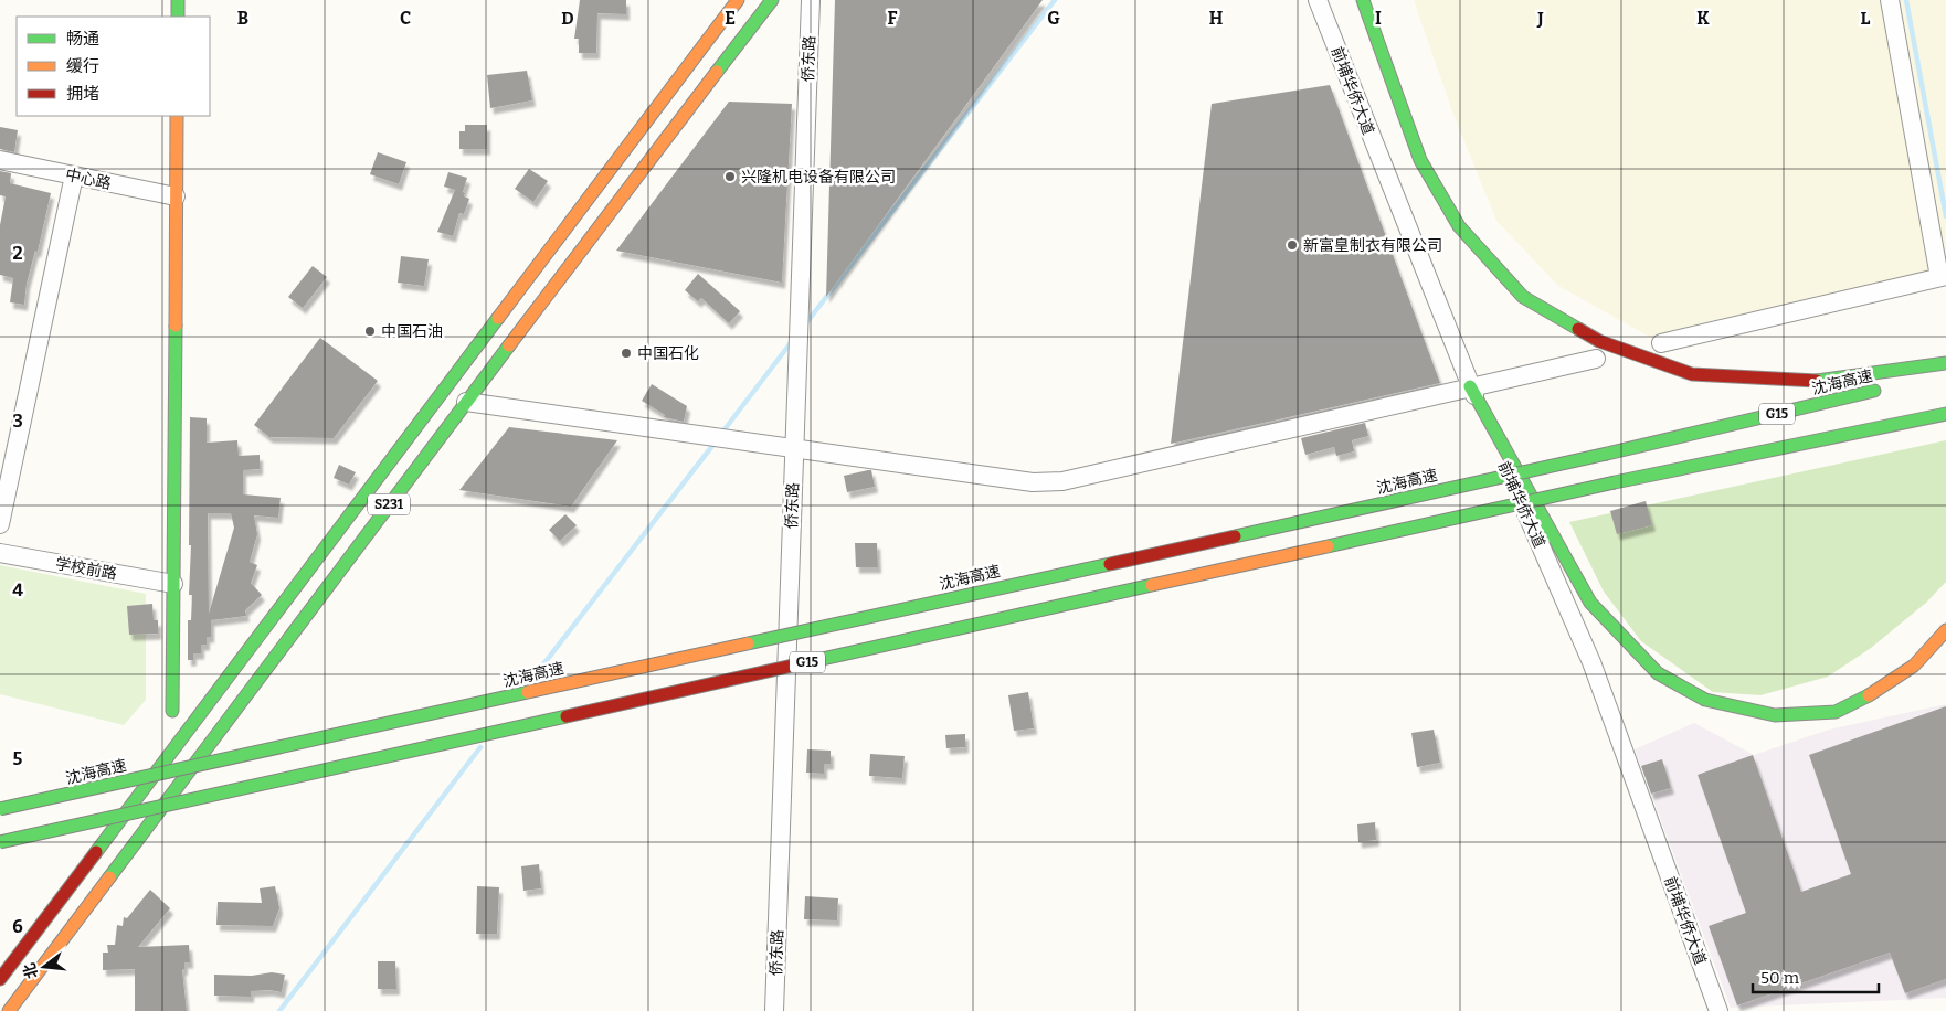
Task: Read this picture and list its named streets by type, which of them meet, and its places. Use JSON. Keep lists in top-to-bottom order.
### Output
{
  "streets": {
    "main road": ["沈海高速", "G15", "S231"],
    "street": [
      "侨东路",
      "前埔华侨大道",
      "中心路",
      "学校前路"
    ]
  },
  "places": [
    "兴隆机电设备有限公司",
    "新富皇制衣有限公司",
    "中国石油",
    "中国石化"
  ],
  "legend": ["畅通", "缓行", "拥堵"],
  "scale_bar": "50 m",
  "north": "left",
  "grid": {
    "columns": [
      "B",
      "C",
      "D",
      "E",
      "F",
      "G",
      "H",
      "I",
      "J",
      "K",
      "L"
    ],
    "rows": [
      "2",
      "3",
      "4",
      "5",
      "6"
    ]
  }
}
